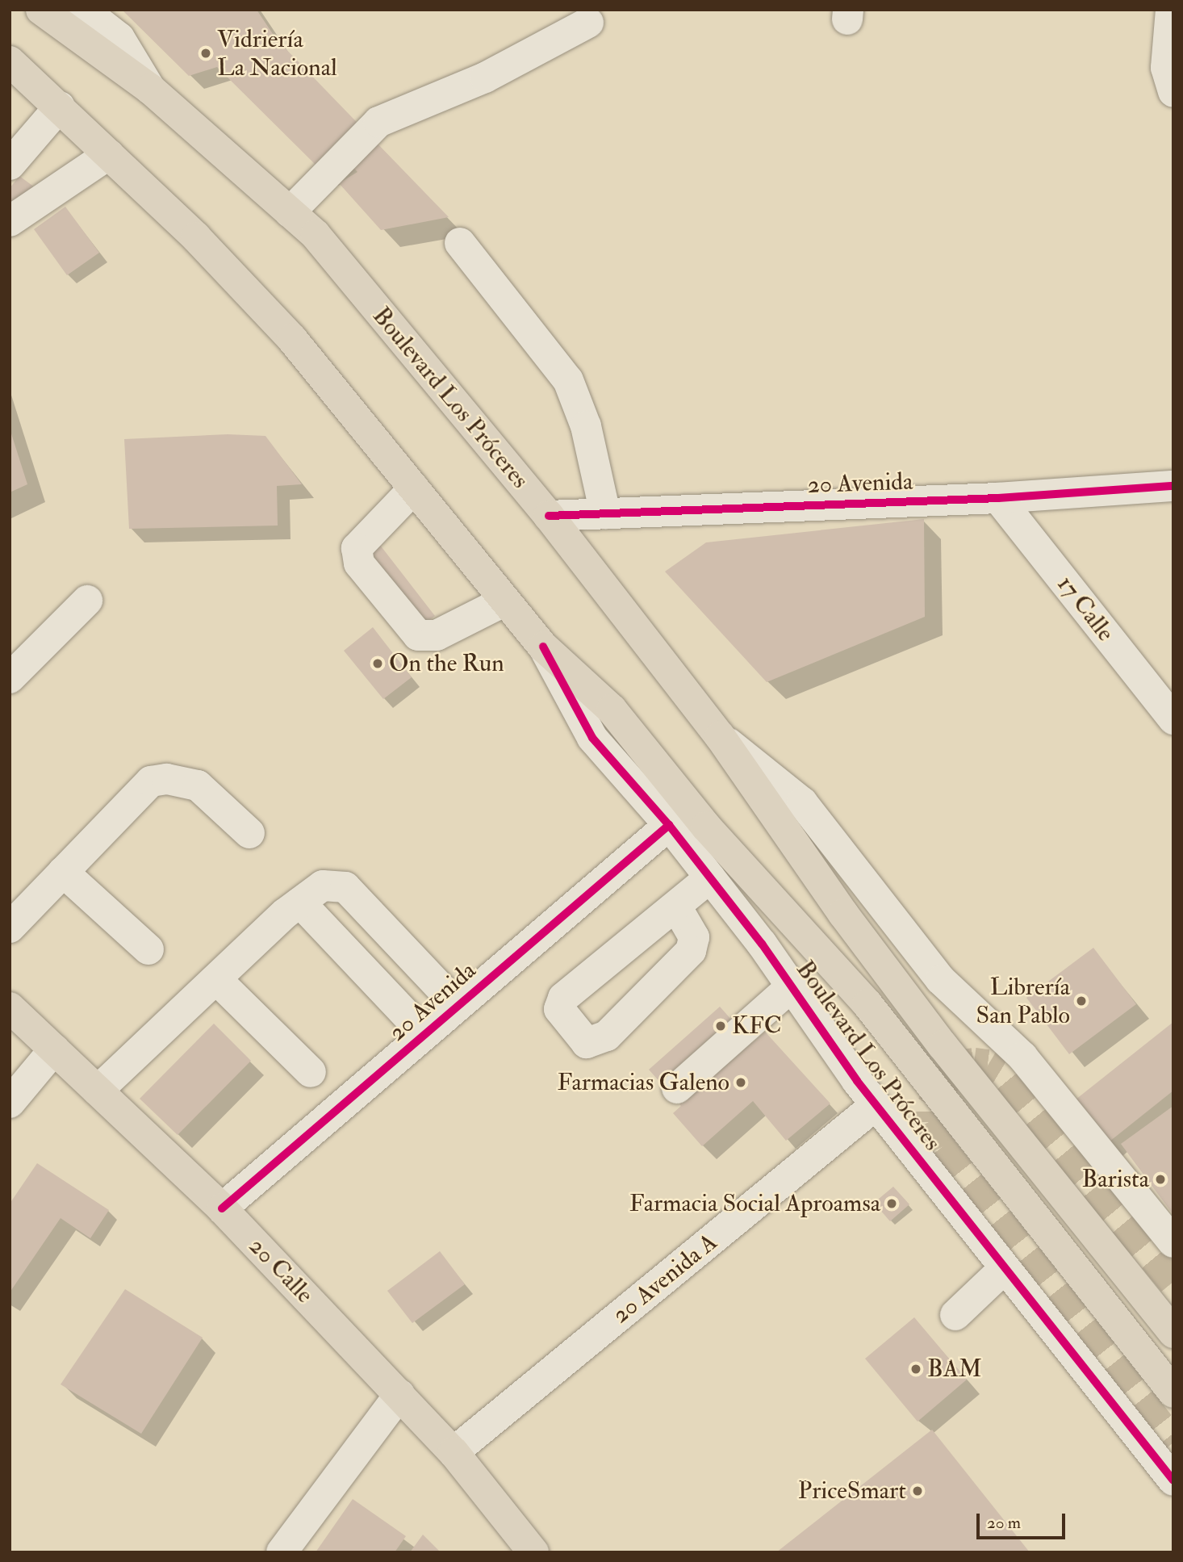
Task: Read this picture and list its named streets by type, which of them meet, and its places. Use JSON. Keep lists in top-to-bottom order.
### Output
{
  "streets": {
    "main road": ["Boulevard Los Próceres", "20 Calle"],
    "street": ["20 Avenida", "17 Calle", "20 Avenida A"]
  },
  "crossings": [
    ["Boulevard Los Próceres", "20 Avenida"],
    ["Boulevard Los Próceres", "20 Avenida A"],
    ["20 Avenida", "17 Calle"],
    ["20 Avenida", "20 Calle"],
    ["20 Calle", "20 Avenida A"]
  ],
  "places": [
    "Vidriería La Nacional",
    "On the Run",
    "Librería San Pablo",
    "KFC",
    "Farmacias Galeno",
    "Barista",
    "Farmacia Social Aproamsa",
    "BAM",
    "PriceSmart"
  ],
  "scale_bar": "20 m"
}
